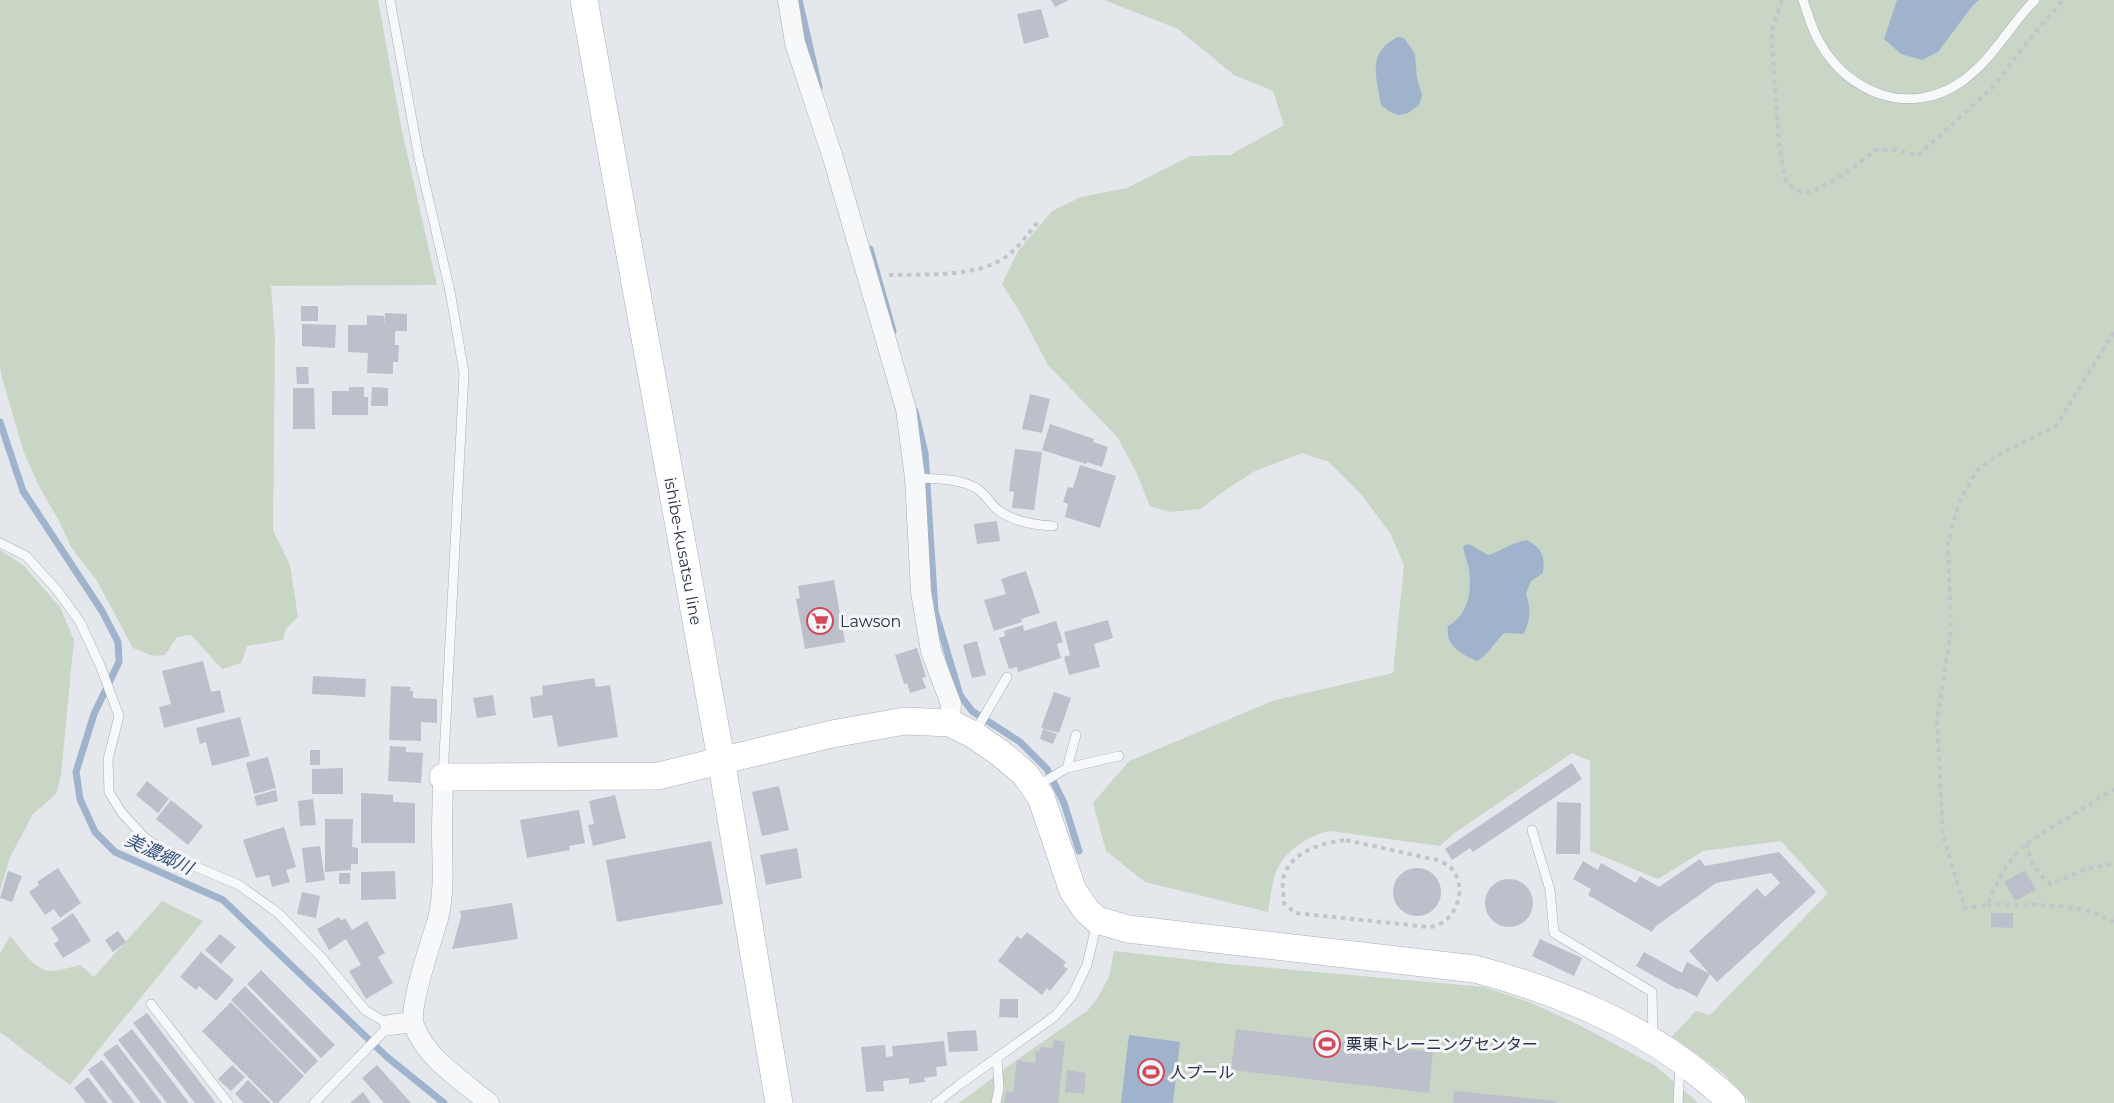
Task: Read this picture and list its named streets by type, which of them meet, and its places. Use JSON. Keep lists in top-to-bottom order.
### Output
{
  "streets": {
    "street": ["ishibe-kusatsu line"]
  },
  "water": ["美濃郷川"],
  "places": {
    "supermarket": ["Lawson"],
    "sports": ["栗東トレーニングセンター", "人プール"]
  }
}
